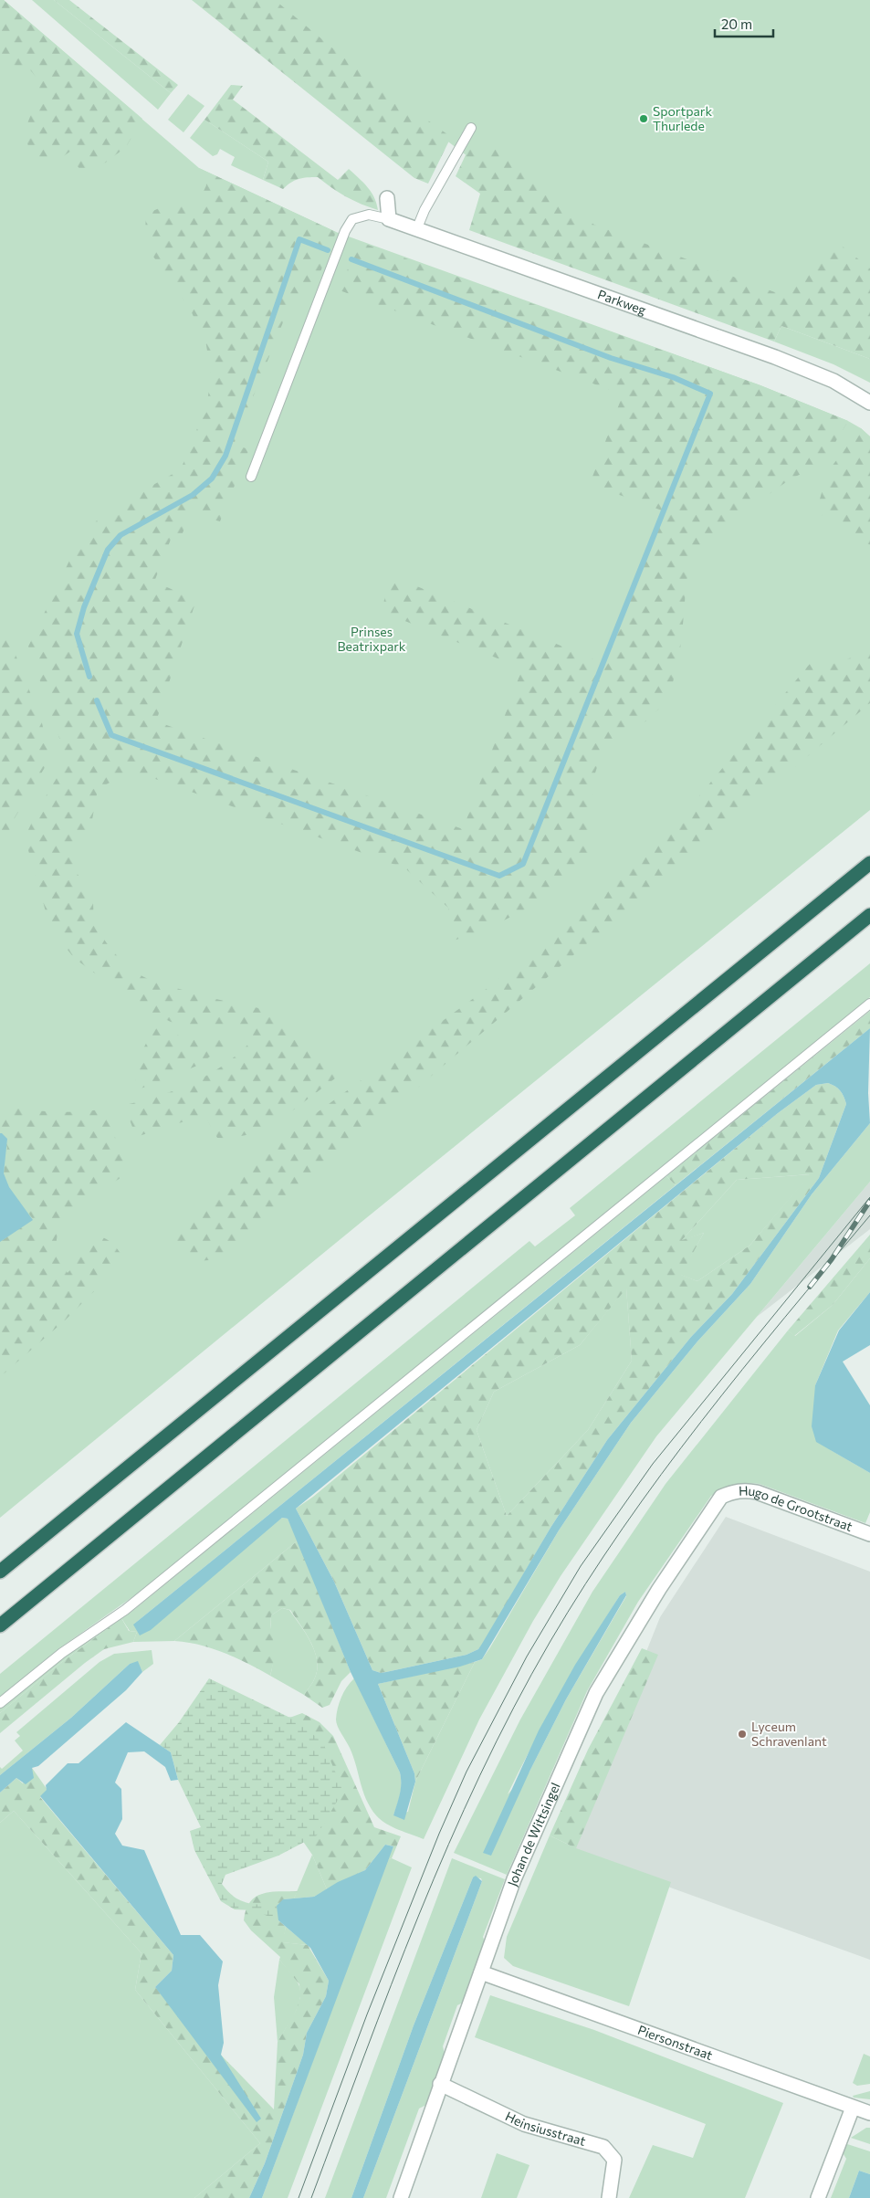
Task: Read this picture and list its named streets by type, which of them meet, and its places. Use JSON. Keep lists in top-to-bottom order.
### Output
{
  "streets": {
    "street": [
      "Parkweg",
      "Hugo de Grootstraat",
      "Johan de Wittsingel",
      "Piersonstraat",
      "Heinsiusstraat"
    ]
  },
  "crossings": [
    ["Hugo de Grootstraat", "Johan de Wittsingel"],
    ["Johan de Wittsingel", "Piersonstraat"],
    ["Johan de Wittsingel", "Heinsiusstraat"]
  ],
  "parks": ["Prinses Beatrixpark"],
  "places": ["Sportpark Thurlede", "Lyceum Schravenlant"],
  "scale_bar": "20 m"
}
